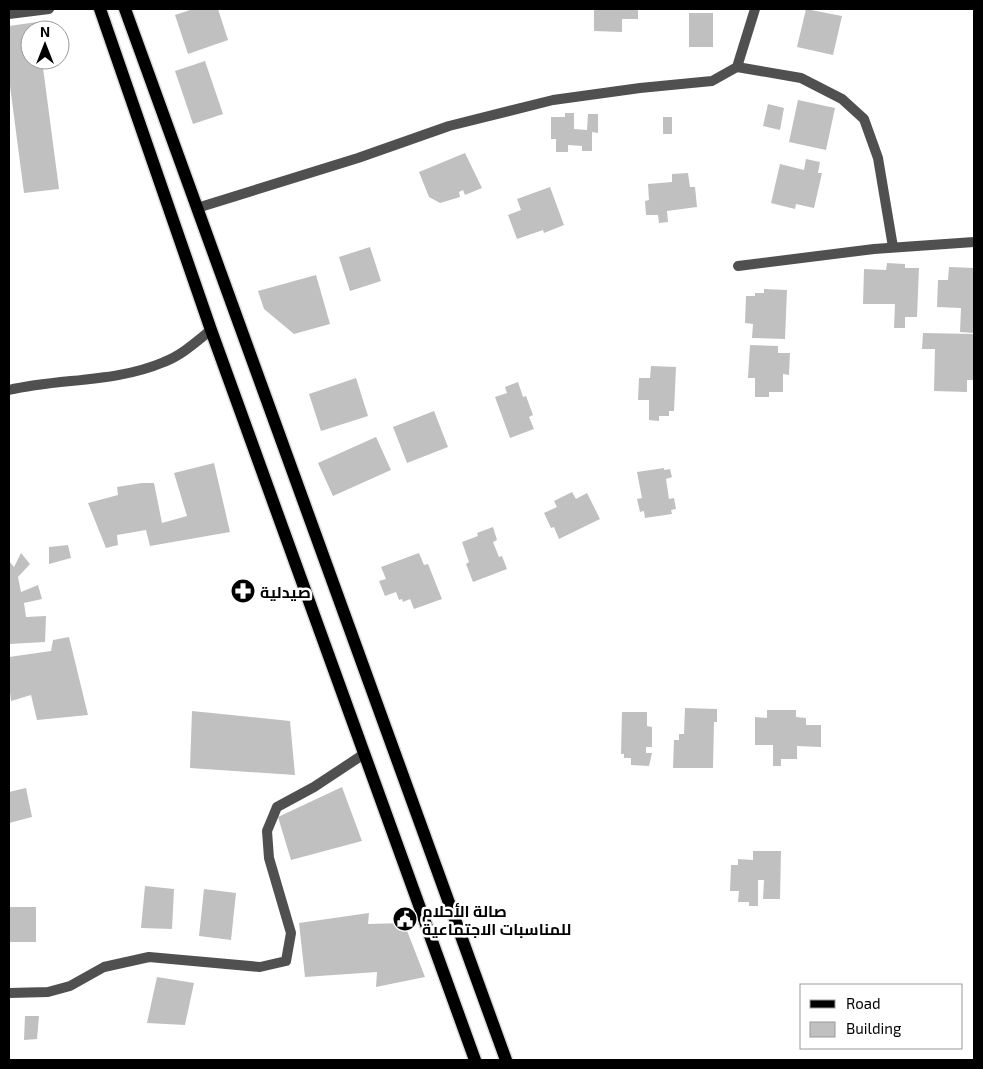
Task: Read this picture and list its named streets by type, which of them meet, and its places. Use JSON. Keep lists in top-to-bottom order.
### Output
{
  "places": {
    "pharmacy": ["صيدلية"],
    "public building": ["صالة الأحلام للمناسبات الاجتماعية"]
  },
  "legend": ["Road", "Building"],
  "north": "top"
}
